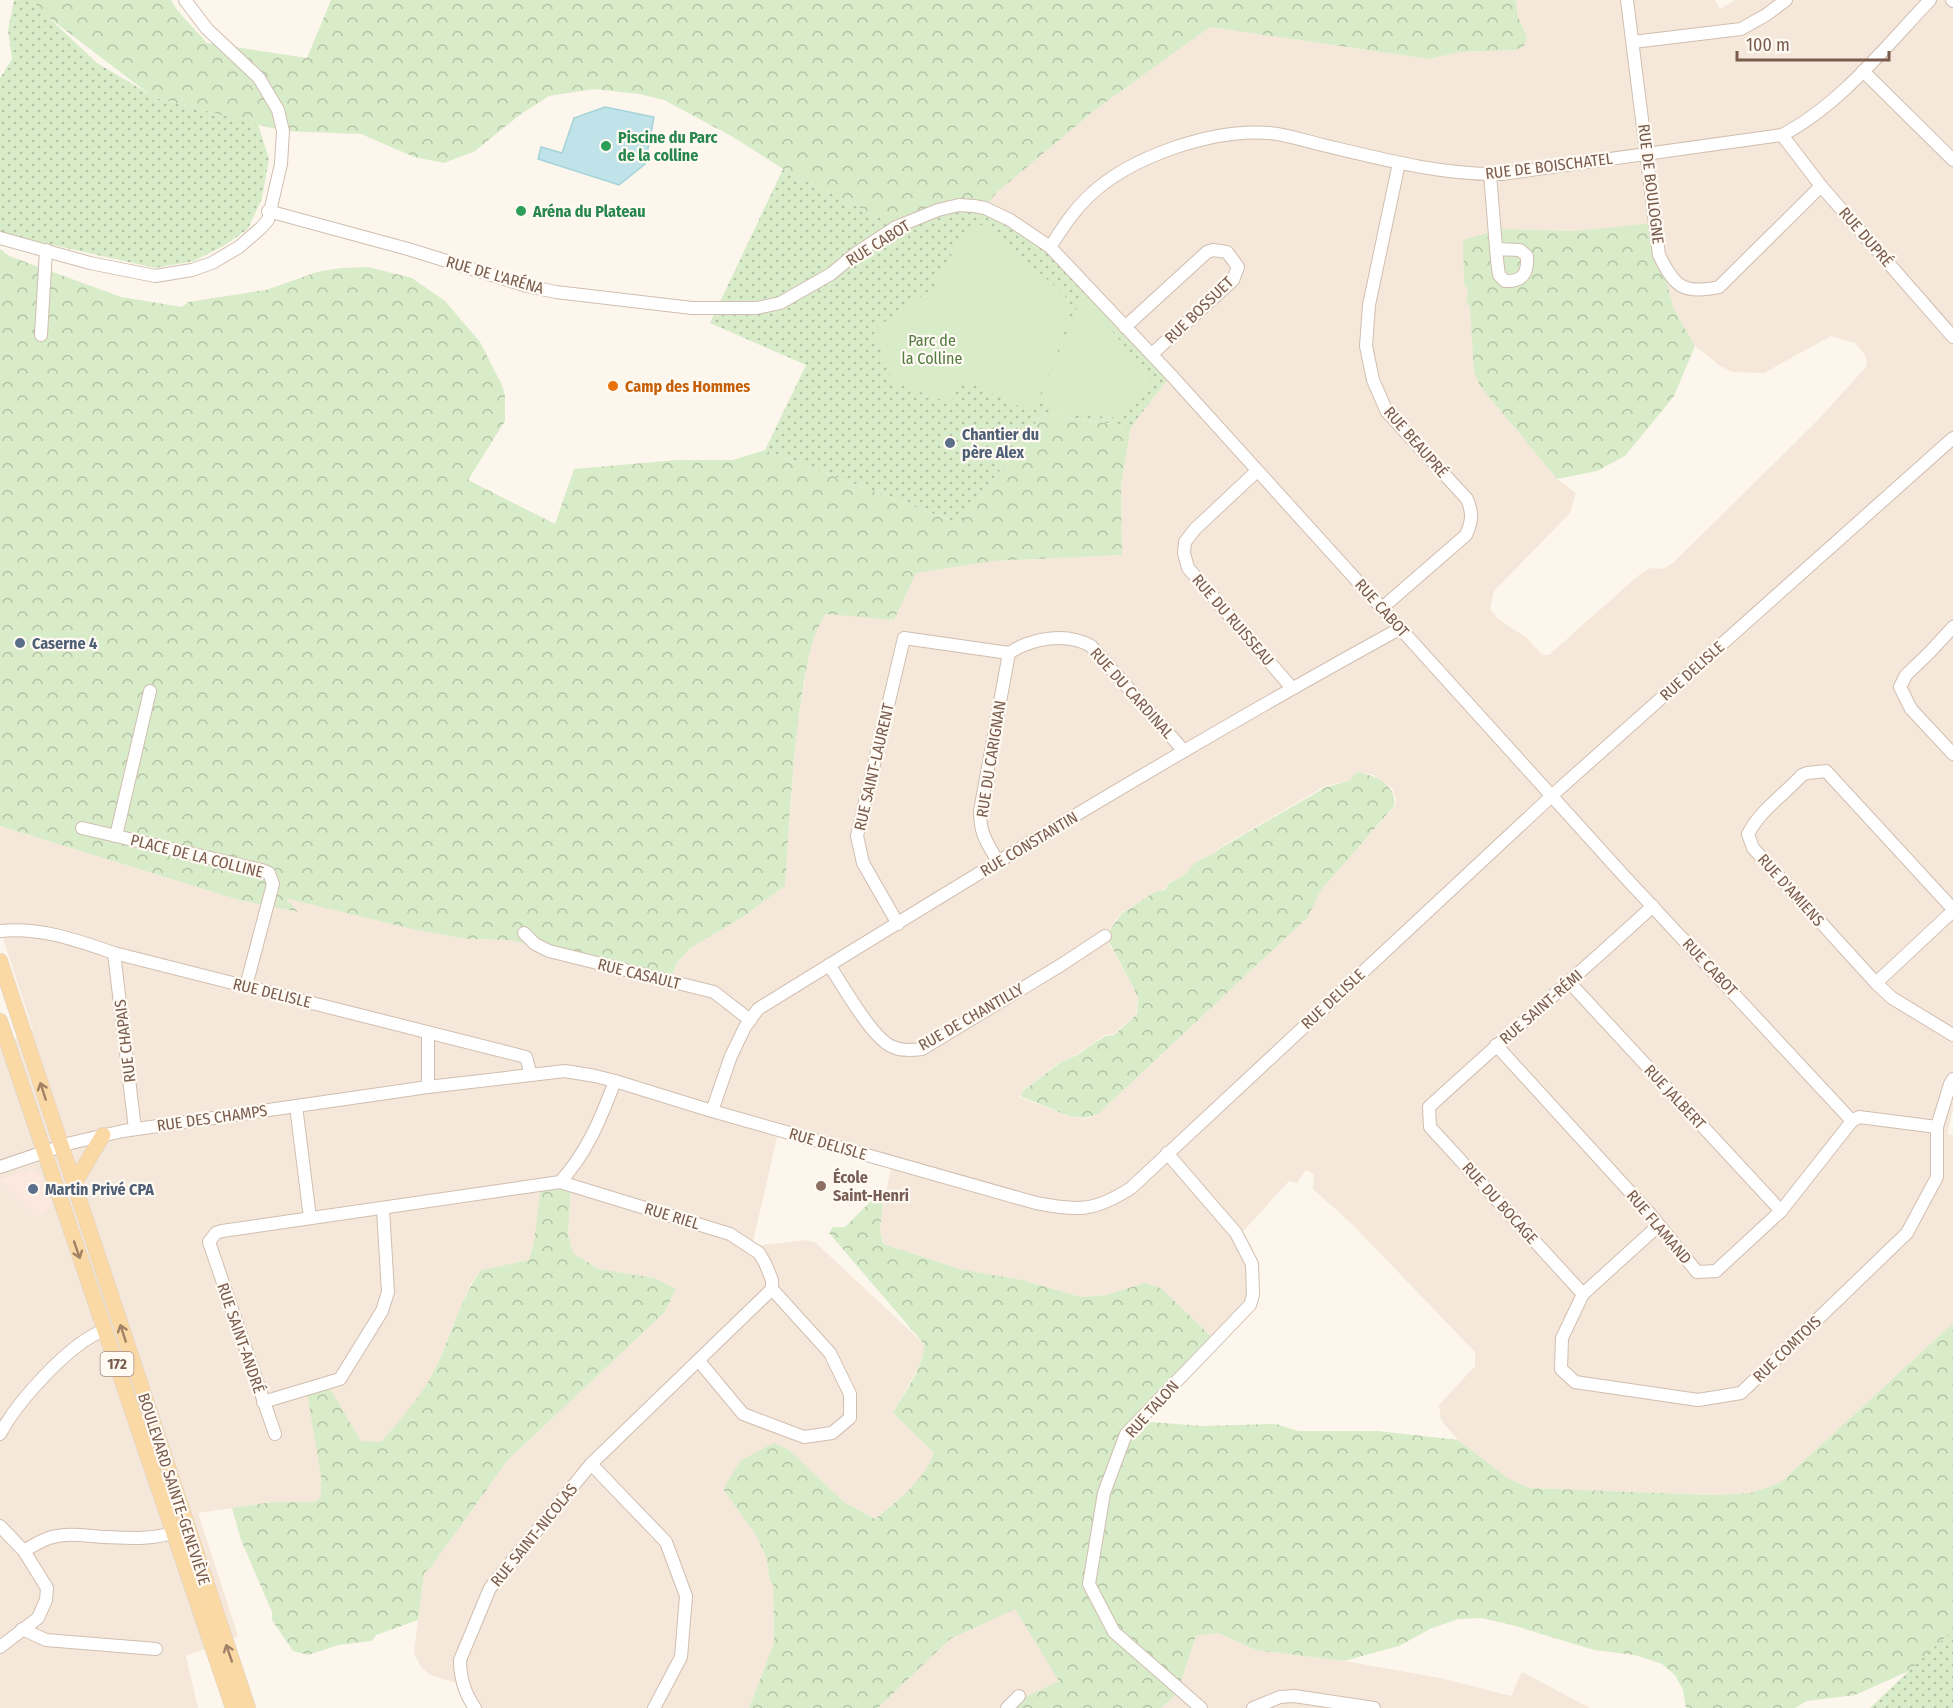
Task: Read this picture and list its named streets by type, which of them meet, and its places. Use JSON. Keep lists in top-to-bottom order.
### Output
{
  "streets": {
    "main road": ["172", "BOULEVARD SAINTE-GENEVIÈVE"],
    "street": [
      "RUE DE BOISCHATEL",
      "RUE DE BOULOGNE",
      "RUE DUPRÉ",
      "RUE CABOT",
      "RUE DE L'ARÉNA",
      "RUE BOSSUET",
      "RUE BEAUPRÉ",
      "RUE DU RUISSEAU",
      "RUE DELISLE",
      "RUE DU CARDINAL",
      "RUE DU CARIGNAN",
      "RUE SAINT-LAURENT",
      "RUE CONSTANTIN",
      "PLACE DE LA COLLINE",
      "RUE D'AMIENS",
      "RUE CASAULT",
      "RUE SAINT-RÉMI",
      "RUE DE CHANTILLY",
      "RUE CHAPAIS",
      "RUE JALBERT",
      "RUE DES CHAMPS",
      "RUE DU BOCAGE",
      "RUE RIEL",
      "RUE FLAMAND",
      "RUE SAINT-ANDRÉ",
      "RUE COMTOIS",
      "RUE TALON",
      "RUE SAINT-NICOLAS"
    ]
  },
  "crossings": [
    ["RUE DE BOISCHATEL", "RUE DE BOULOGNE"],
    ["RUE DE BOISCHATEL", "RUE DUPRÉ"],
    ["RUE DE BOISCHATEL", "RUE CABOT"],
    ["RUE DE BOISCHATEL", "RUE BEAUPRÉ"],
    ["RUE DE BOULOGNE", "RUE DUPRÉ"],
    ["RUE CABOT", "RUE DE L'ARÉNA"],
    ["RUE CABOT", "RUE BOSSUET"],
    ["RUE CABOT", "RUE BEAUPRÉ"],
    ["RUE CABOT", "RUE DU RUISSEAU"],
    ["RUE CABOT", "RUE DELISLE"],
    ["RUE CABOT", "RUE CONSTANTIN"],
    ["RUE CABOT", "RUE SAINT-RÉMI"],
    ["RUE CABOT", "RUE FLAMAND"],
    ["RUE DU RUISSEAU", "RUE CONSTANTIN"],
    ["RUE DELISLE", "RUE CONSTANTIN"],
    ["RUE DELISLE", "PLACE DE LA COLLINE"],
    ["RUE DELISLE", "RUE CHAPAIS"],
    ["RUE DELISLE", "RUE DES CHAMPS"],
    ["RUE DELISLE", "RUE TALON"],
    ["RUE DU CARDINAL", "RUE DU CARIGNAN"],
    ["RUE DU CARDINAL", "RUE SAINT-LAURENT"],
    ["RUE DU CARDINAL", "RUE CONSTANTIN"],
    ["RUE DU CARIGNAN", "RUE SAINT-LAURENT"],
    ["RUE DU CARIGNAN", "RUE CONSTANTIN"],
    ["RUE SAINT-LAURENT", "RUE CONSTANTIN"],
    ["RUE CONSTANTIN", "RUE CASAULT"],
    ["RUE CONSTANTIN", "RUE DE CHANTILLY"],
    ["RUE SAINT-RÉMI", "RUE JALBERT"],
    ["RUE SAINT-RÉMI", "RUE DU BOCAGE"],
    ["RUE SAINT-RÉMI", "RUE FLAMAND"],
    ["RUE CHAPAIS", "RUE DES CHAMPS"],
    ["RUE JALBERT", "RUE FLAMAND"],
    ["RUE DES CHAMPS", "BOULEVARD SAINTE-GENEVIÈVE"],
    ["RUE DU BOCAGE", "RUE COMTOIS"],
    ["RUE RIEL", "RUE SAINT-ANDRÉ"],
    ["RUE RIEL", "RUE SAINT-NICOLAS"]
  ],
  "parks": ["Parc de la Colline"],
  "places": [
    "Piscine du Parc de la colline",
    "Aréna du Plateau",
    "Camp des Hommes",
    "Chantier du père Alex",
    "Caserne 4",
    "École Saint-Henri",
    "Martin Privé CPA"
  ],
  "scale_bar": "100 m"
}
